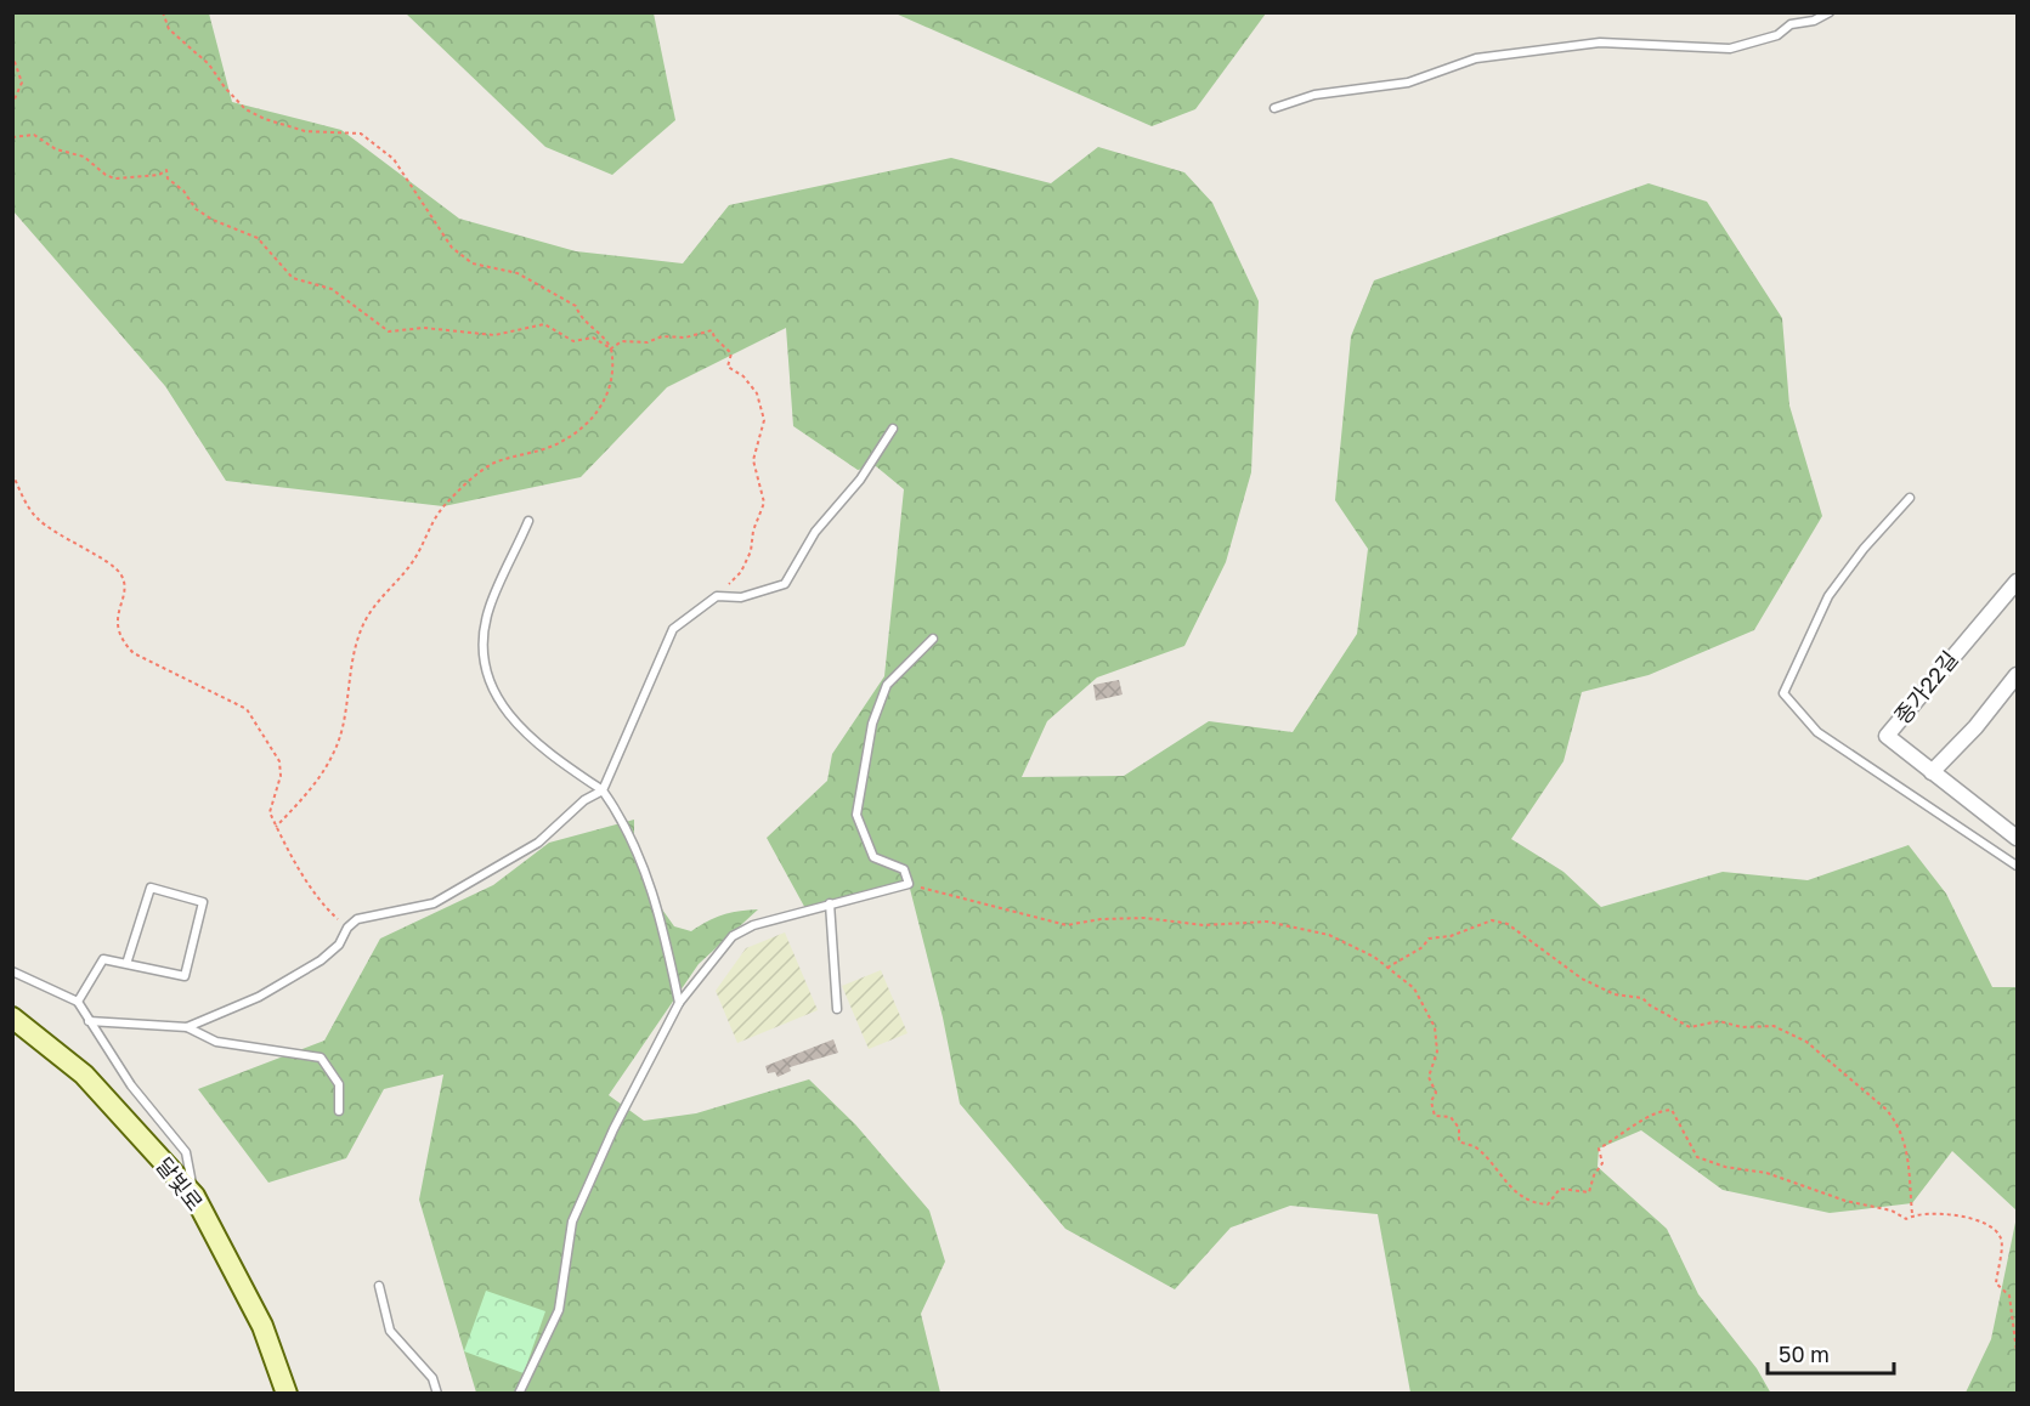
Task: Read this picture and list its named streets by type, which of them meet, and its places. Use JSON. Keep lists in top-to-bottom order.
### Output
{
  "streets": {
    "main road": ["달빛로"],
    "street": ["종가22길"]
  },
  "scale_bar": "50 m"
}
